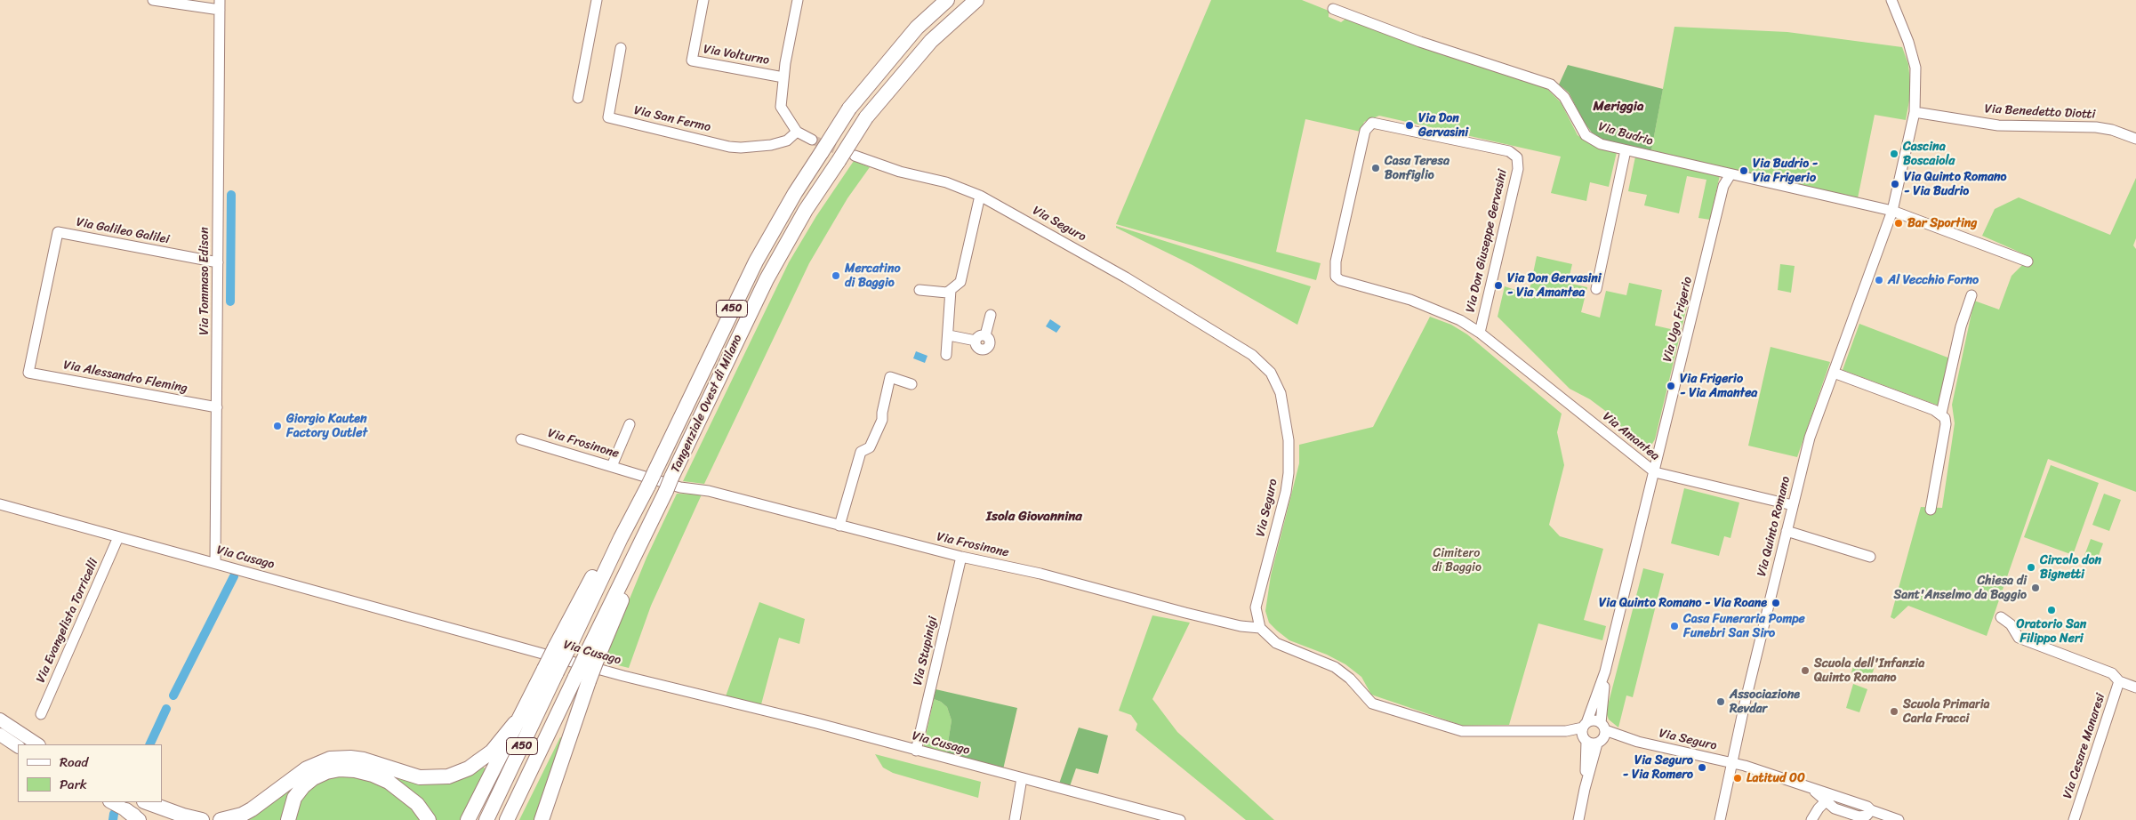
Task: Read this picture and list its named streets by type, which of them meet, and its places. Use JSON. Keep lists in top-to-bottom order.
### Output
{
  "streets": {
    "highway": ["A50", "Tangenziale Ovest di Milano"],
    "street": [
      "Via Volturno",
      "Via Benedetto Diotti",
      "Via San Fermo",
      "Via Budrio",
      "Via Seguro",
      "Via Galileo Galilei",
      "Via Don Giuseppe Gervasini",
      "Via Tommaso Edison",
      "Via Ugo Frigerio",
      "Via Alessandro Fleming",
      "Via Amantea",
      "Via Frosinone",
      "Via Quinto Romano",
      "Via Cusago",
      "Via Evangelista Torricelli",
      "Via Stupinigi",
      "Via Cesare Manaresi"
    ]
  },
  "crossings": [
    ["Via Benedetto Diotti", "Via Quinto Romano"],
    ["Via Budrio", "Via Ugo Frigerio"],
    ["Via Budrio", "Via Quinto Romano"],
    ["Via Seguro", "Via Frosinone"],
    ["Via Seguro", "Via Quinto Romano"],
    ["Via Galileo Galilei", "Via Tommaso Edison"],
    ["Via Galileo Galilei", "Via Alessandro Fleming"],
    ["Via Don Giuseppe Gervasini", "Via Amantea"],
    ["Via Tommaso Edison", "Via Alessandro Fleming"],
    ["Via Tommaso Edison", "Via Cusago"],
    ["Via Ugo Frigerio", "Via Amantea"],
    ["Tangenziale Ovest di Milano", "Via Frosinone"],
    ["Via Amantea", "Via Quinto Romano"],
    ["Via Frosinone", "Via Stupinigi"],
    ["Via Cusago", "Via Evangelista Torricelli"],
    ["Via Cusago", "Via Stupinigi"]
  ],
  "districts": ["Meriggia", "Isola Giovannina"],
  "parks": ["Cimitero di Baggio"],
  "places": [
    "Via Don Gervasini",
    "Cascina Boscaiola",
    "Casa Teresa Bonfiglio",
    "Via Budrio - Via Frigerio",
    "Via Quinto Romano - Via Budrio",
    "Bar Sporting",
    "Mercatino di Baggio",
    "Al Vecchio Forno",
    "Via Don Gervasini - Via Amantea",
    "Via Frigerio - Via Amantea",
    "Giorgio Kauten Factory Outlet",
    "Circolo don Bignetti",
    "Chiesa di Sant'Anselmo da Baggio",
    "Via Quinto Romano - Via Roane",
    "Oratorio San Filippo Neri",
    "Casa Funeraria Pompe Funebri San Siro",
    "Scuola dell'Infanzia Quinto Romano",
    "Associazione Revdar",
    "Scuola Primaria Carla Fracci",
    "Via Seguro - Via Romero",
    "Latitud 00"
  ],
  "legend": ["Road", "Park"]
}
